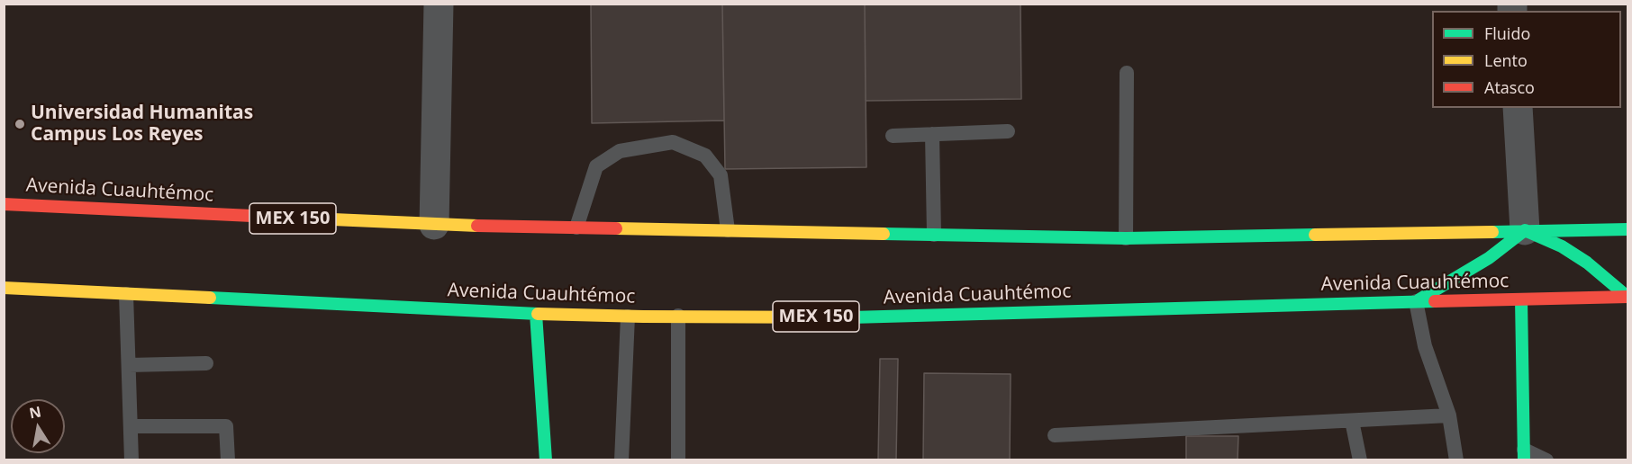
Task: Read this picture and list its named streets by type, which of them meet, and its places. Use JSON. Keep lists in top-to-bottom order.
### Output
{
  "streets": {
    "main road": ["Avenida Cuauhtémoc", "MEX 150"]
  },
  "places": ["Universidad Humanitas Campus Los Reyes"],
  "legend": ["Fluido", "Lento", "Atasco"],
  "north": "top"
}
